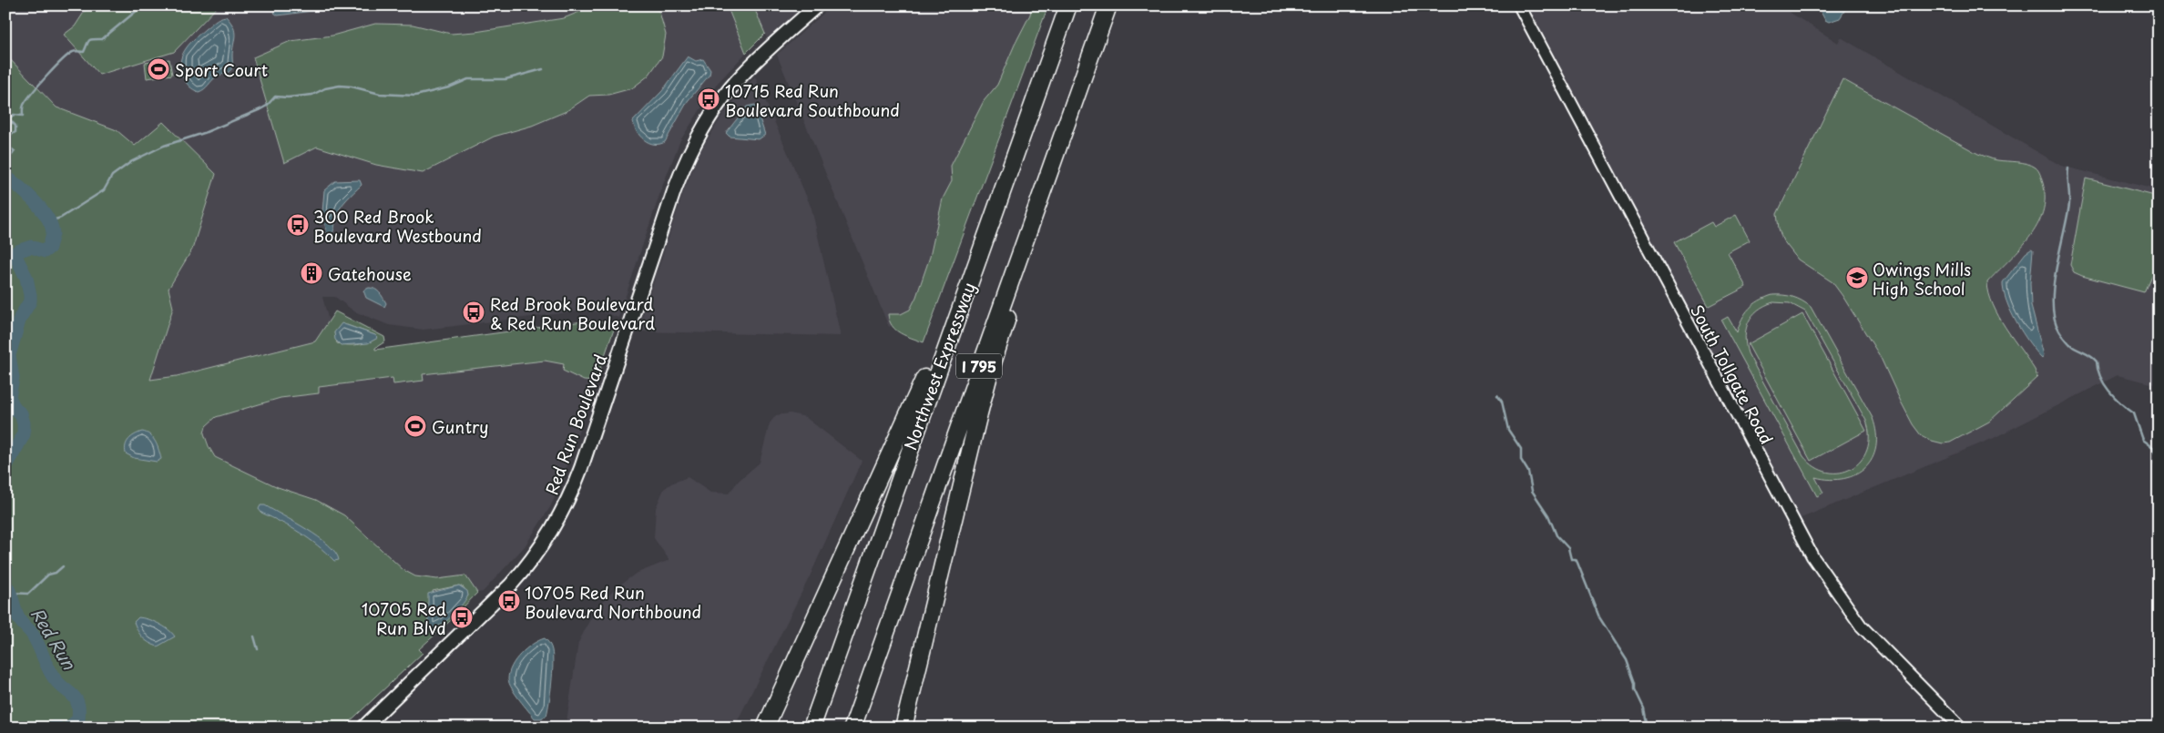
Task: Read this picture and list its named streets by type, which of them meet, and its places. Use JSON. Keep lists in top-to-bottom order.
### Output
{
  "streets": {
    "highway": ["Northwest Expressway", "I 795"],
    "main road": ["Red Run Boulevard"],
    "street": ["South Tollgate Road"]
  },
  "water": ["Red Run"],
  "places": {
    "sports": ["Sport Court", "Guntry"],
    "bus stop": [
      "10715 Red Run Boulevard Southbound",
      "300 Red Brook Boulevard Westbound",
      "Red Brook Boulevard & Red Run Boulevard",
      "10705 Red Run Boulevard Northbound",
      "10705 Red Run Blvd"
    ],
    "building": ["Gatehouse"],
    "school or university": ["Owings Mills High School"]
  }
}
